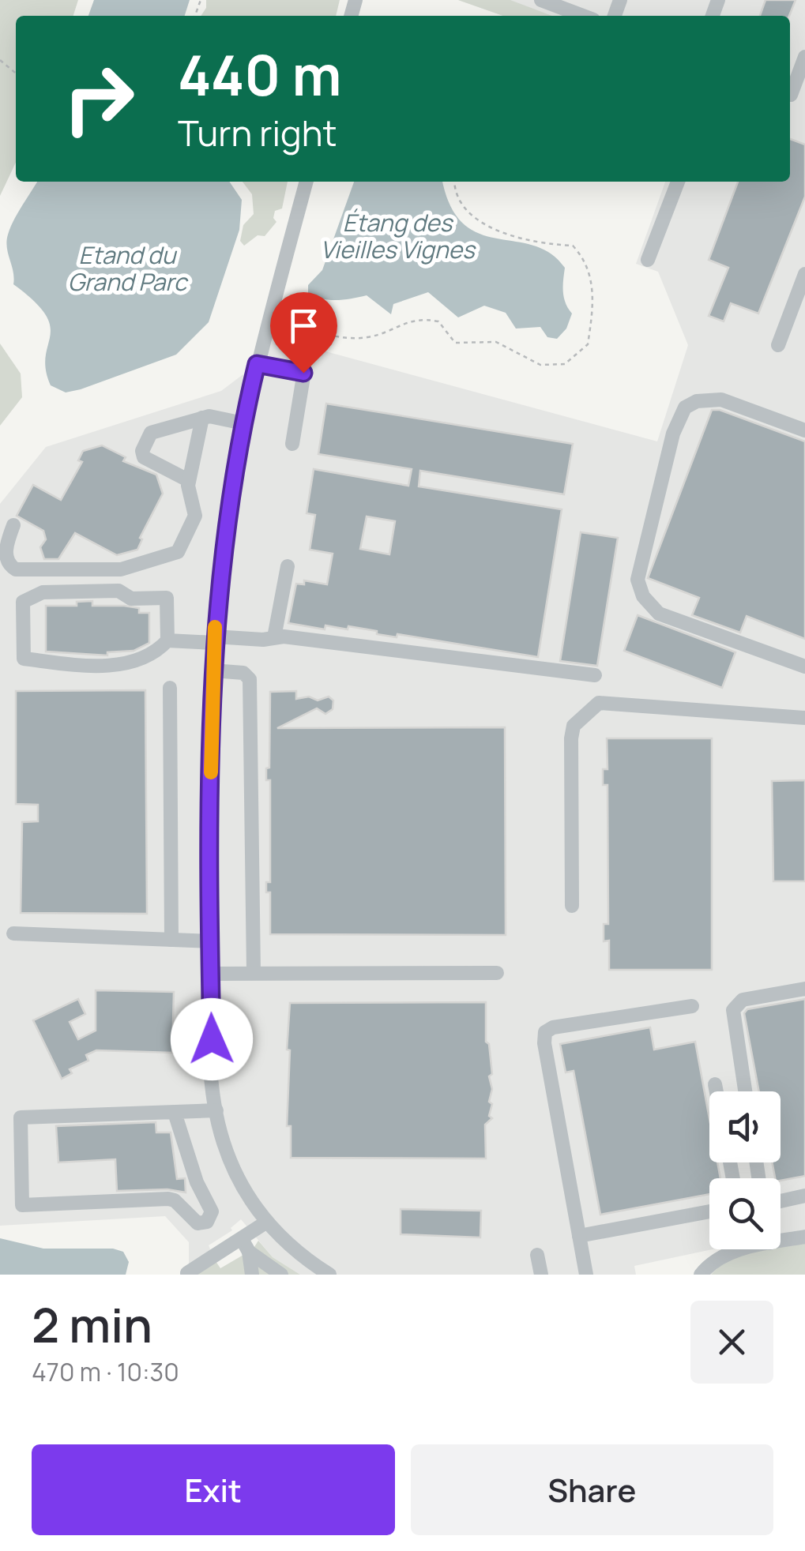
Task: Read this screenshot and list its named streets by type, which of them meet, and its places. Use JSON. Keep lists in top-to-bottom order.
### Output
{
  "water": ["Étang des Vieilles Vignes", "Etand du Grand Parc"],
  "page": {
    "turn": ["440 m", "Turn right"],
    "heading": ["2 min", "470 m · 10:30"],
    "buttons": ["Exit", "Share"]
  }
}
